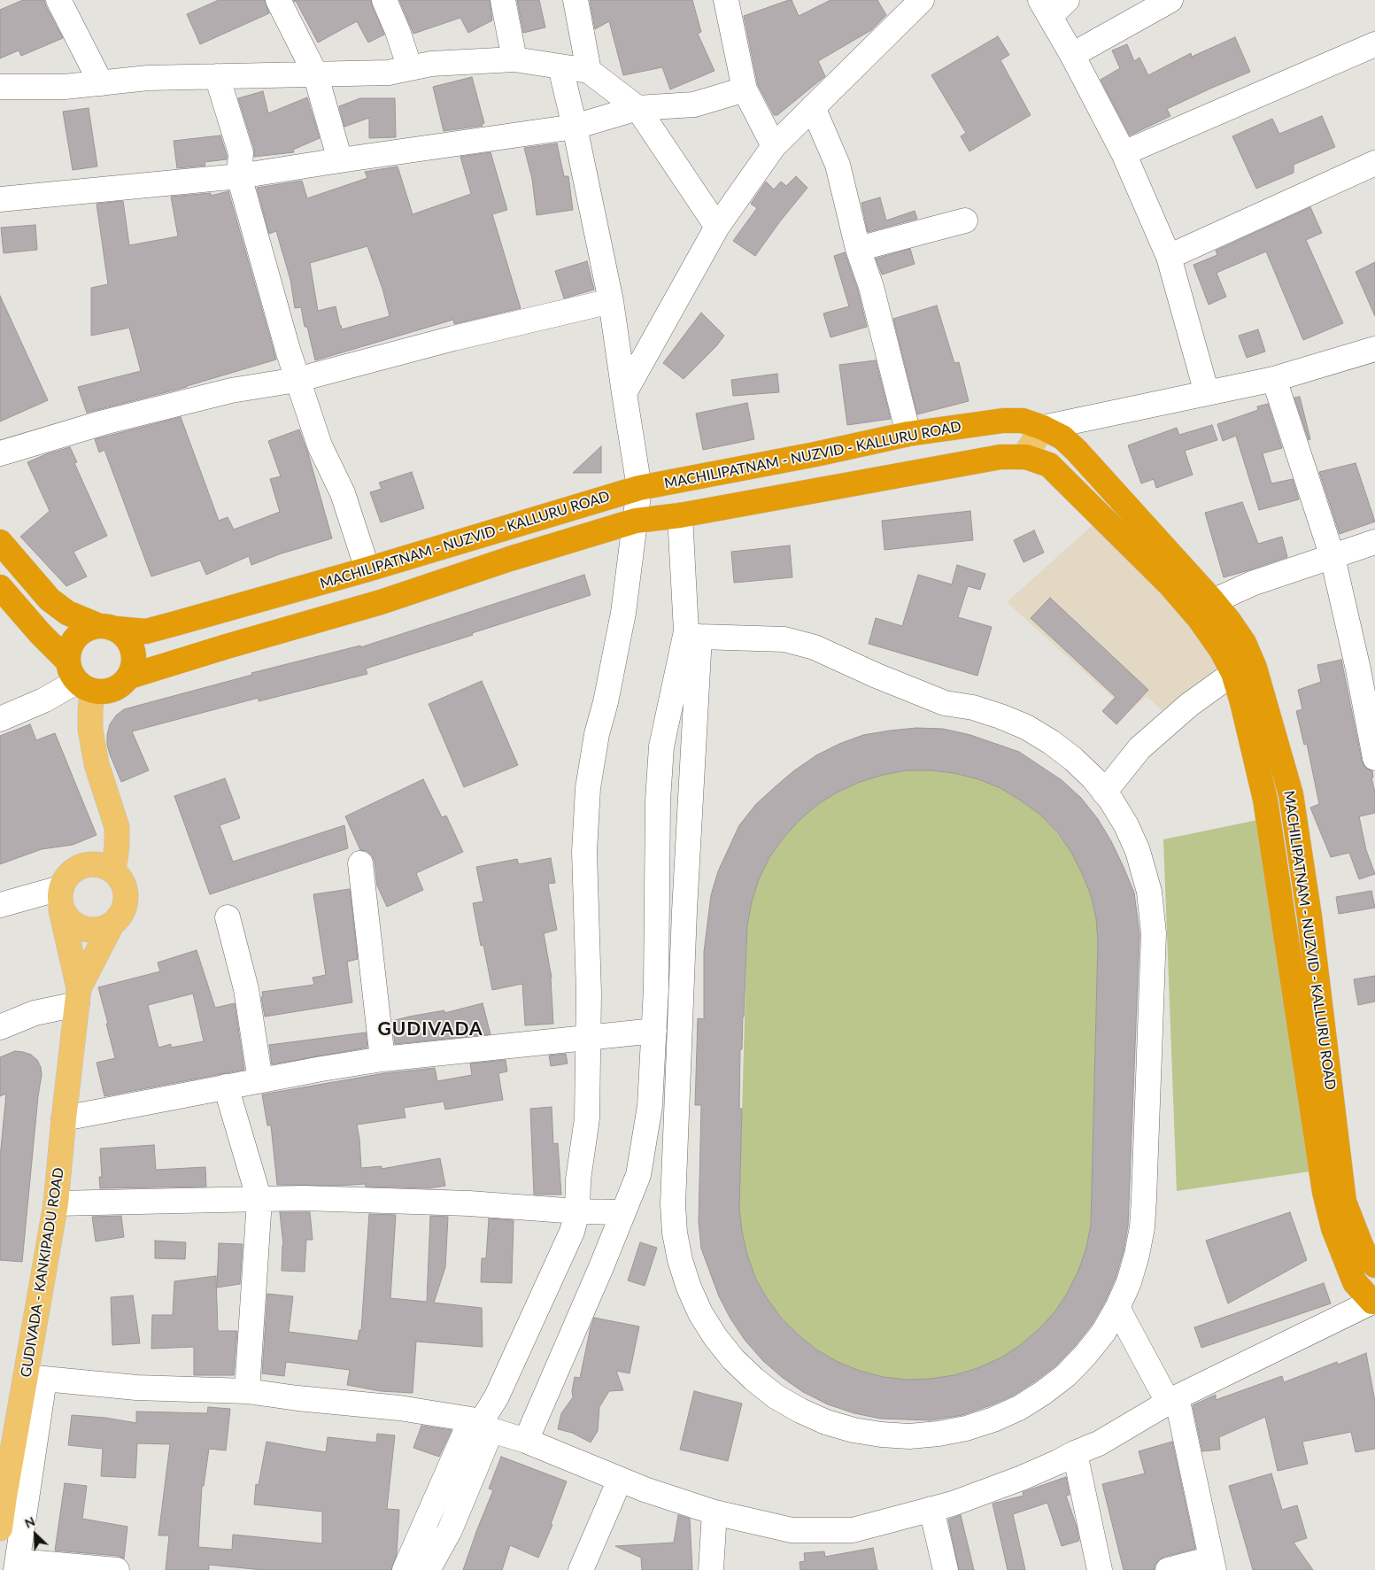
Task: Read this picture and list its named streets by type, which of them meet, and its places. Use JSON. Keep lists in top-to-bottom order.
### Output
{
  "streets": {
    "highway": ["MACHILIPATNAM - NUZVID - KALLURU ROAD"],
    "main road": ["GUDIVADA - KANKIPADU ROAD"]
  },
  "districts": ["GUDIVADA"],
  "north": "top left"
}
